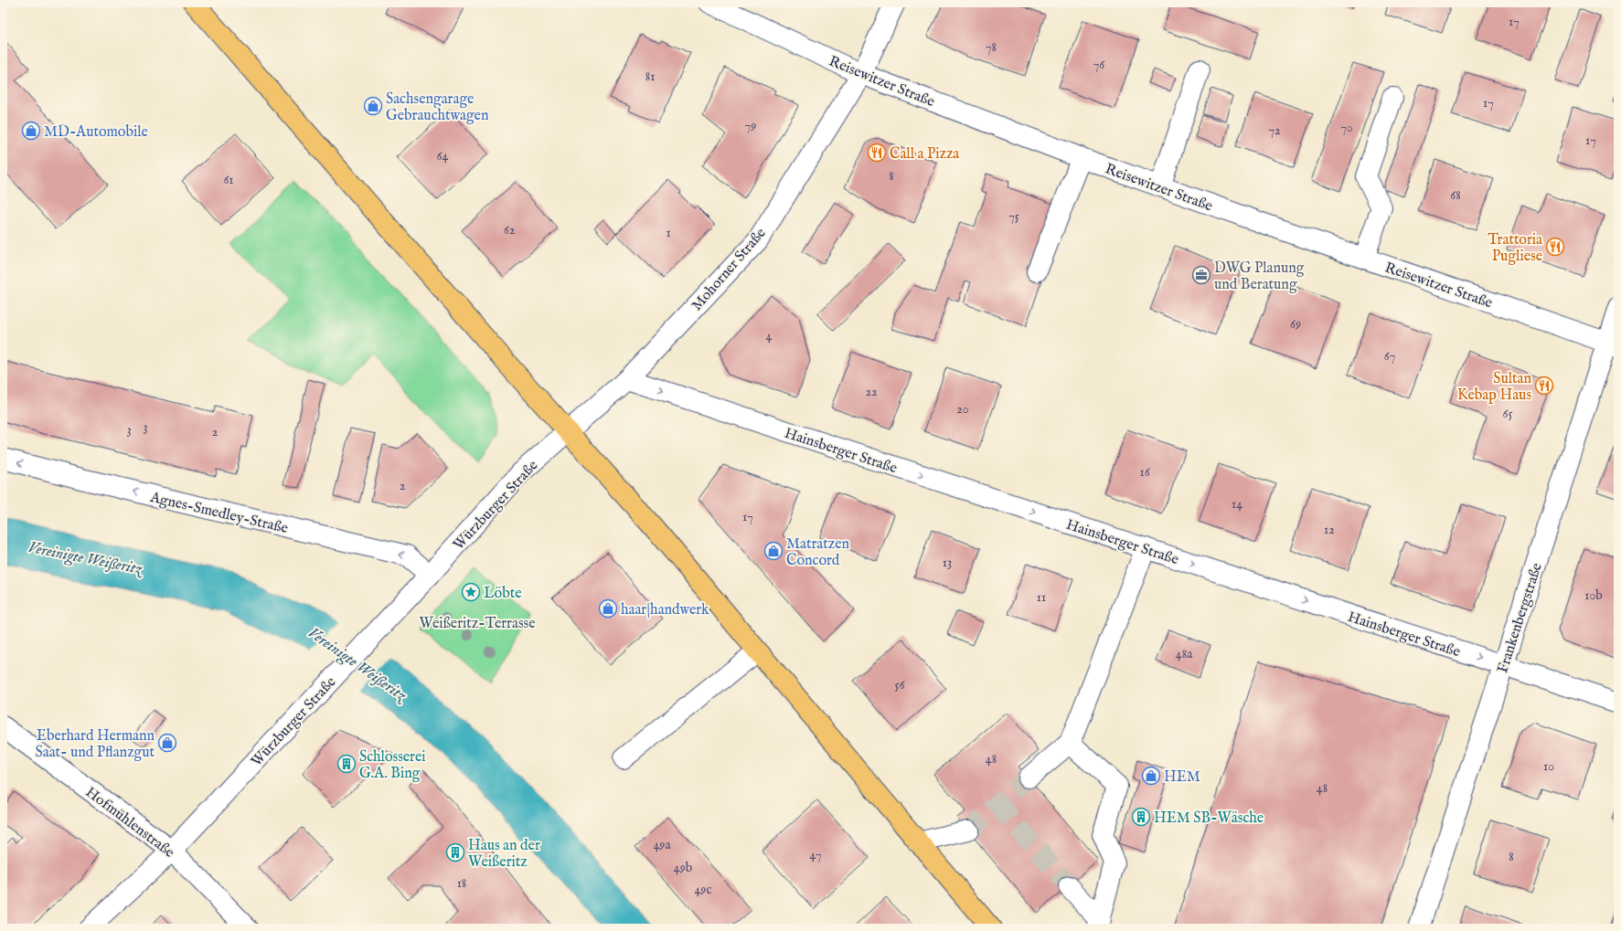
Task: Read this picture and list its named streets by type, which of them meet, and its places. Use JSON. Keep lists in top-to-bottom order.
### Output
{
  "streets": {
    "street": [
      "Reisewitzer Straße",
      "Mohorner Straße",
      "Hainsberger Straße",
      "Würzburger Straße",
      "Agnes-Smedley-Straße",
      "Frankenbergstraße",
      "Hofmühlenstraße"
    ]
  },
  "crossings": [
    ["Reisewitzer Straße", "Mohorner Straße"],
    ["Reisewitzer Straße", "Frankenbergstraße"],
    ["Mohorner Straße", "Hainsberger Straße"],
    ["Mohorner Straße", "Würzburger Straße"],
    ["Hainsberger Straße", "Frankenbergstraße"],
    ["Würzburger Straße", "Agnes-Smedley-Straße"],
    ["Würzburger Straße", "Hofmühlenstraße"]
  ],
  "one_way": ["Hainsberger Straße", "Agnes-Smedley-Straße"],
  "water": ["Vereinigte Weißeritz"],
  "parks": ["Weißeritz-Terrasse"],
  "places": {
    "shop": [
      "Sachsengarage Gebrauchtwagen",
      "MD-Automobile",
      "Matratzen Concord",
      "haar|handwerk",
      "Eberhard Hermann Saat- und Pflanzgut",
      "HEM"
    ],
    "restaurant": ["Call a Pizza", "Trattoria Pugliese", "Sultan Kebap Haus"],
    "office": ["DWG Planung und Beratung"],
    "place": ["Löbte"],
    "building": ["Schlosserei G.A. Bing", "HEM SB-Wäsche", "Haus an der Weißeritz"]
  },
  "house_numbers": [
    "17",
    "78",
    "76",
    "81",
    "17",
    "79",
    "70",
    "72",
    "17",
    "64",
    "8",
    "61",
    "68",
    "75",
    "62",
    "1",
    "69",
    "4",
    "67",
    "22",
    "20",
    "65",
    "3",
    "3",
    "2",
    "16",
    "2",
    "14",
    "17",
    "12",
    "13",
    "10b",
    "11",
    "48a",
    "56",
    "48",
    "10",
    "48",
    "49a",
    "47",
    "8",
    "49b",
    "18",
    "49c"
  ]
}
